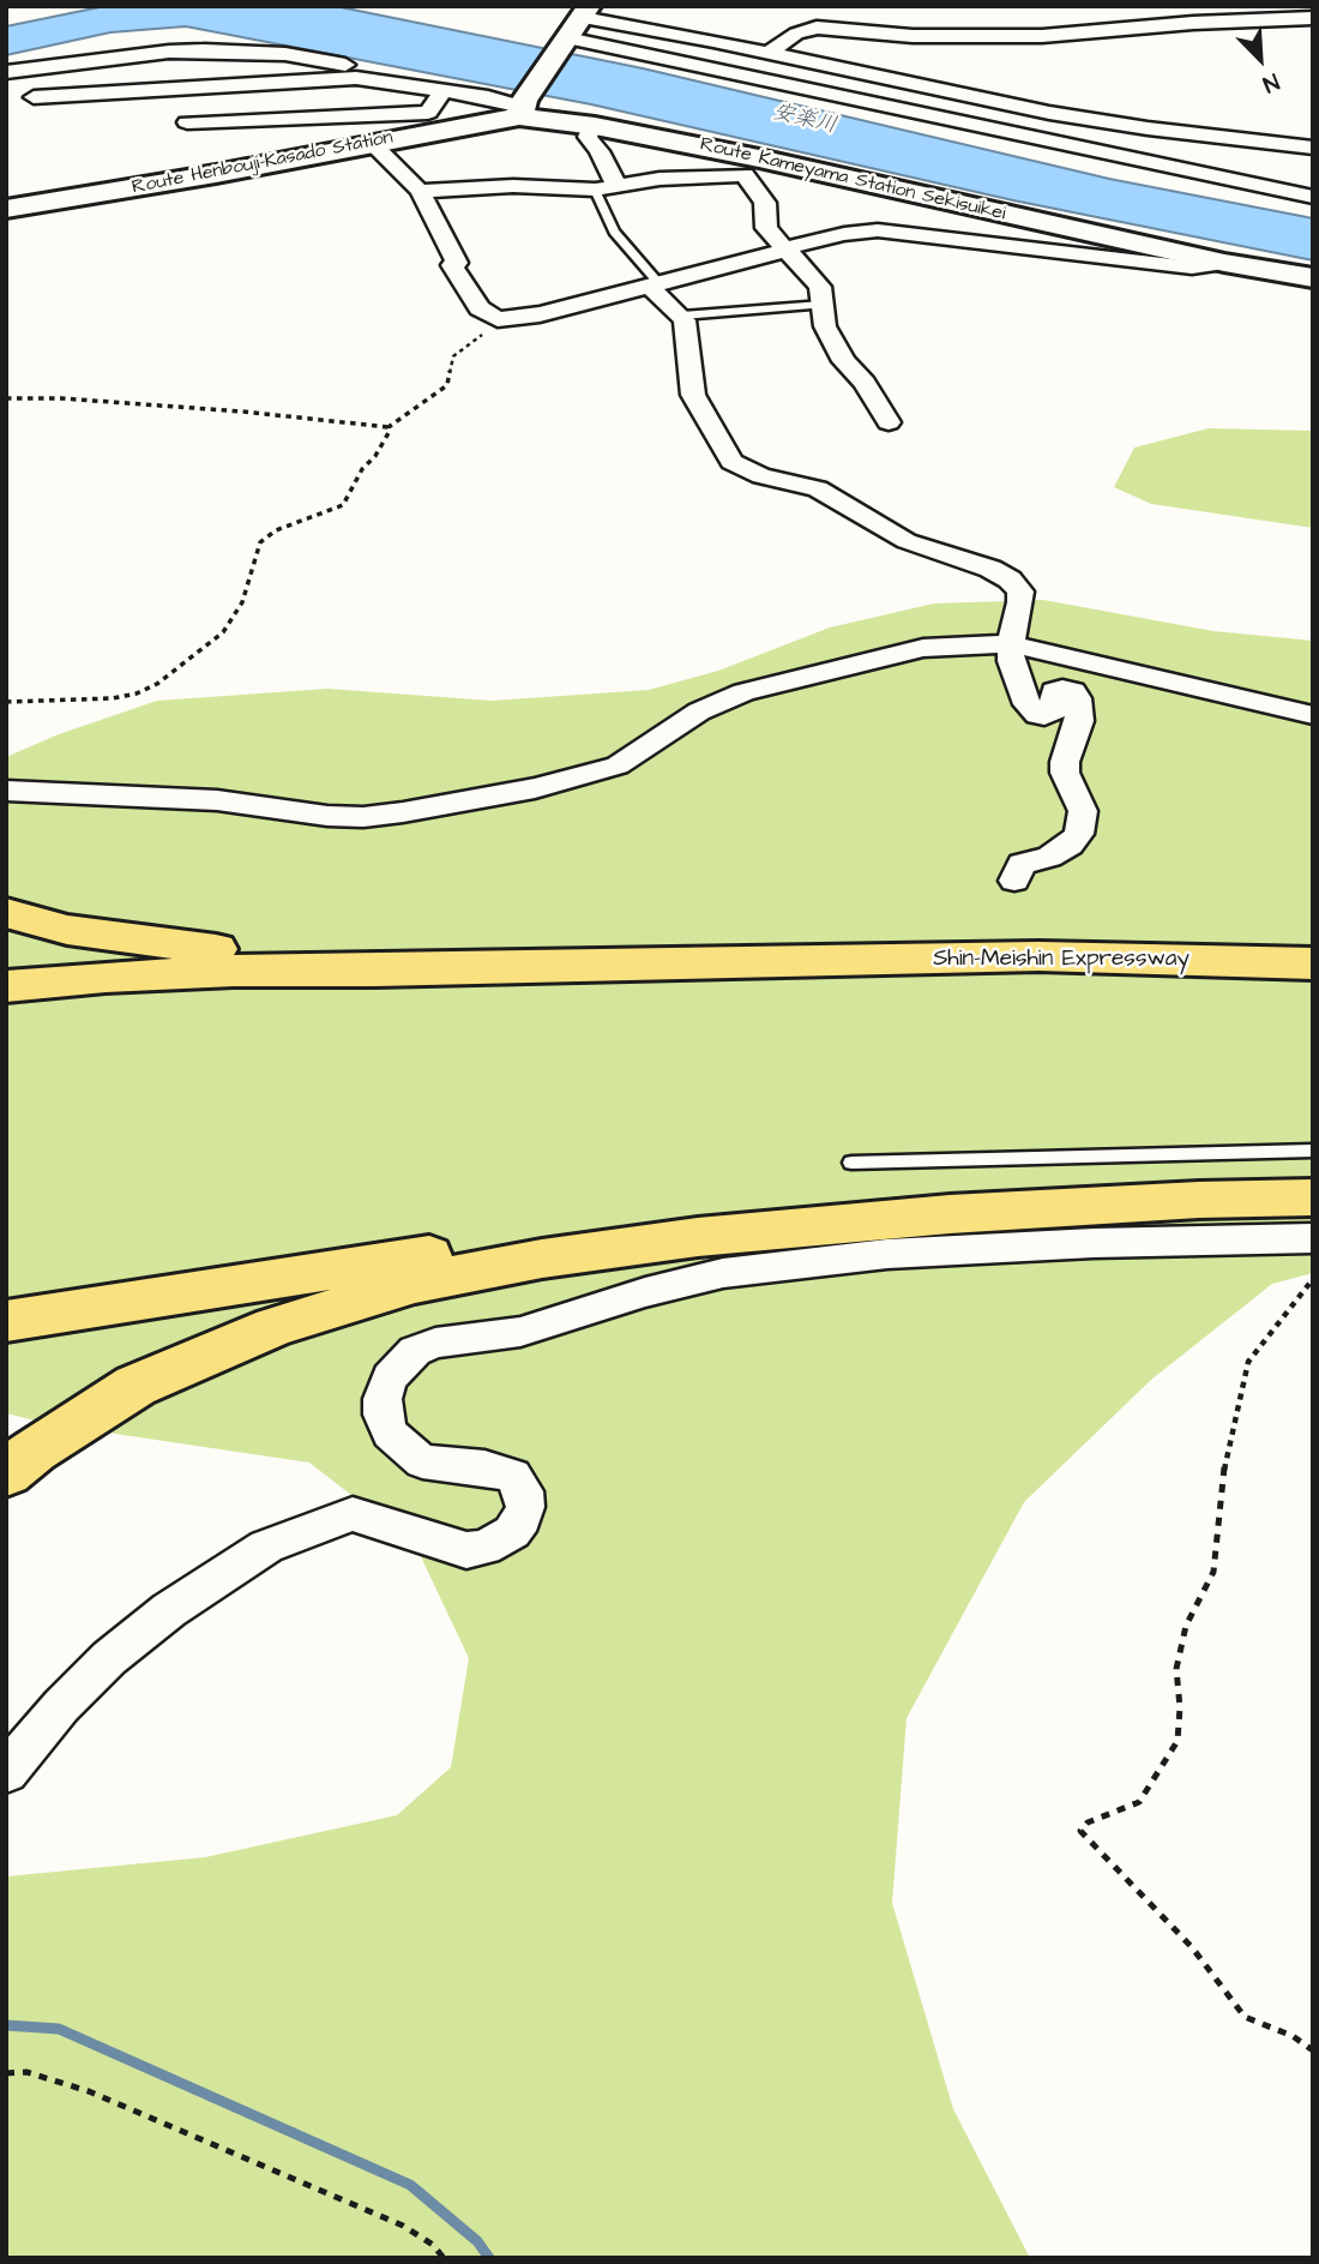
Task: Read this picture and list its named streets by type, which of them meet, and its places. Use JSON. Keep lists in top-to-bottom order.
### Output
{
  "streets": {
    "highway": ["Shin-Meishin Expressway"],
    "main road": ["Route Henbouji-Kasado Station", "Route Kameyama Station Sekisuikei"]
  },
  "crossings": [
    ["Route Henbouji-Kasado Station", "Route Kameyama Station Sekisuikei"]
  ],
  "water": ["安楽川"],
  "north": "bottom right"
}
